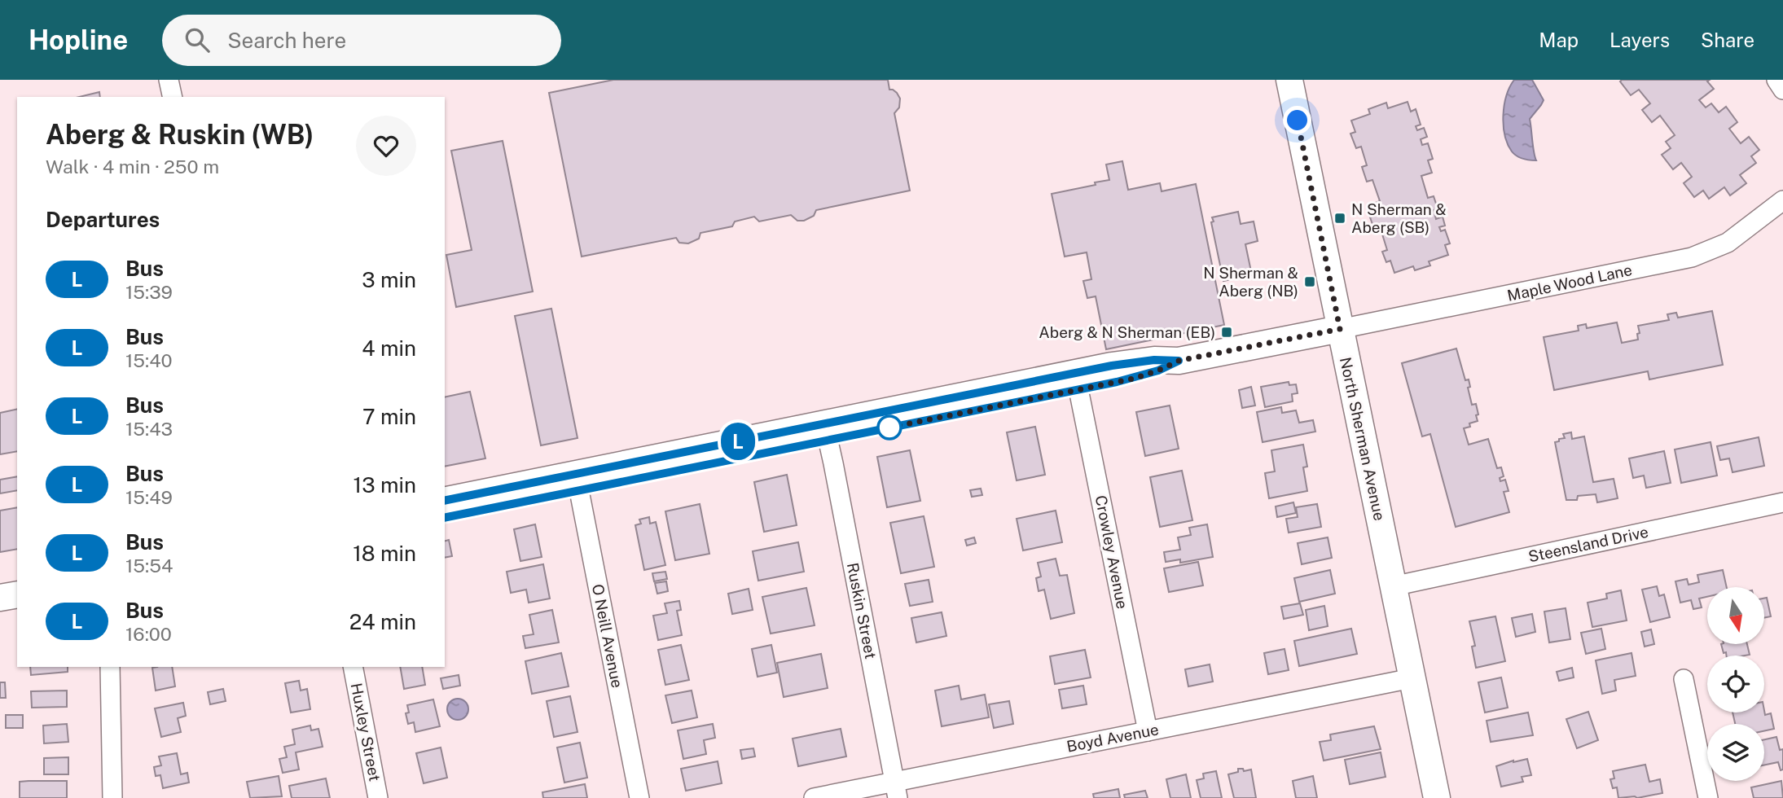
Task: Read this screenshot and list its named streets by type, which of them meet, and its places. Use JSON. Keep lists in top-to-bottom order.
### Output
{
  "streets": {
    "street": [
      "Maple Wood Lane",
      "North Sherman Avenue",
      "Steensland Drive",
      "Crowley Avenue",
      "Ruskin Street",
      "O Neill Avenue",
      "Huxley Street",
      "Boyd Avenue"
    ]
  },
  "crossings": [
    ["Maple Wood Lane", "North Sherman Avenue"],
    ["North Sherman Avenue", "Steensland Drive"],
    ["North Sherman Avenue", "Boyd Avenue"],
    ["Crowley Avenue", "Boyd Avenue"],
    ["Ruskin Street", "Boyd Avenue"]
  ],
  "places": {
    "transit": ["N Sherman & Aberg (SB)", "N Sherman & Aberg (NB)", "Aberg & N Sherman (EB)"]
  },
  "lines": ["bus line L"],
  "north": "bottom",
  "page": {
    "header": "Hopline",
    "search": "Search here",
    "nav": ["Map", "Layers", "Share"],
    "on_map": "L",
    "heading": [
      ["Aberg & Ruskin (WB)", "Walk · 4 min · 250 m"],
      "Departures"
    ],
    "list": [
      {
        "mark": "L",
        "name": "Bus",
        "note": "15:39",
        "value": "3 min"
      },
      {
        "mark": "L",
        "name": "Bus",
        "note": "15:40",
        "value": "4 min"
      },
      {
        "mark": "L",
        "name": "Bus",
        "note": "15:43",
        "value": "7 min"
      },
      {
        "mark": "L",
        "name": "Bus",
        "note": "15:49",
        "value": "13 min"
      },
      {
        "mark": "L",
        "name": "Bus",
        "note": "15:54",
        "value": "18 min"
      },
      {
        "mark": "L",
        "name": "Bus",
        "note": "16:00",
        "value": "24 min"
      }
    ]
  }
}
